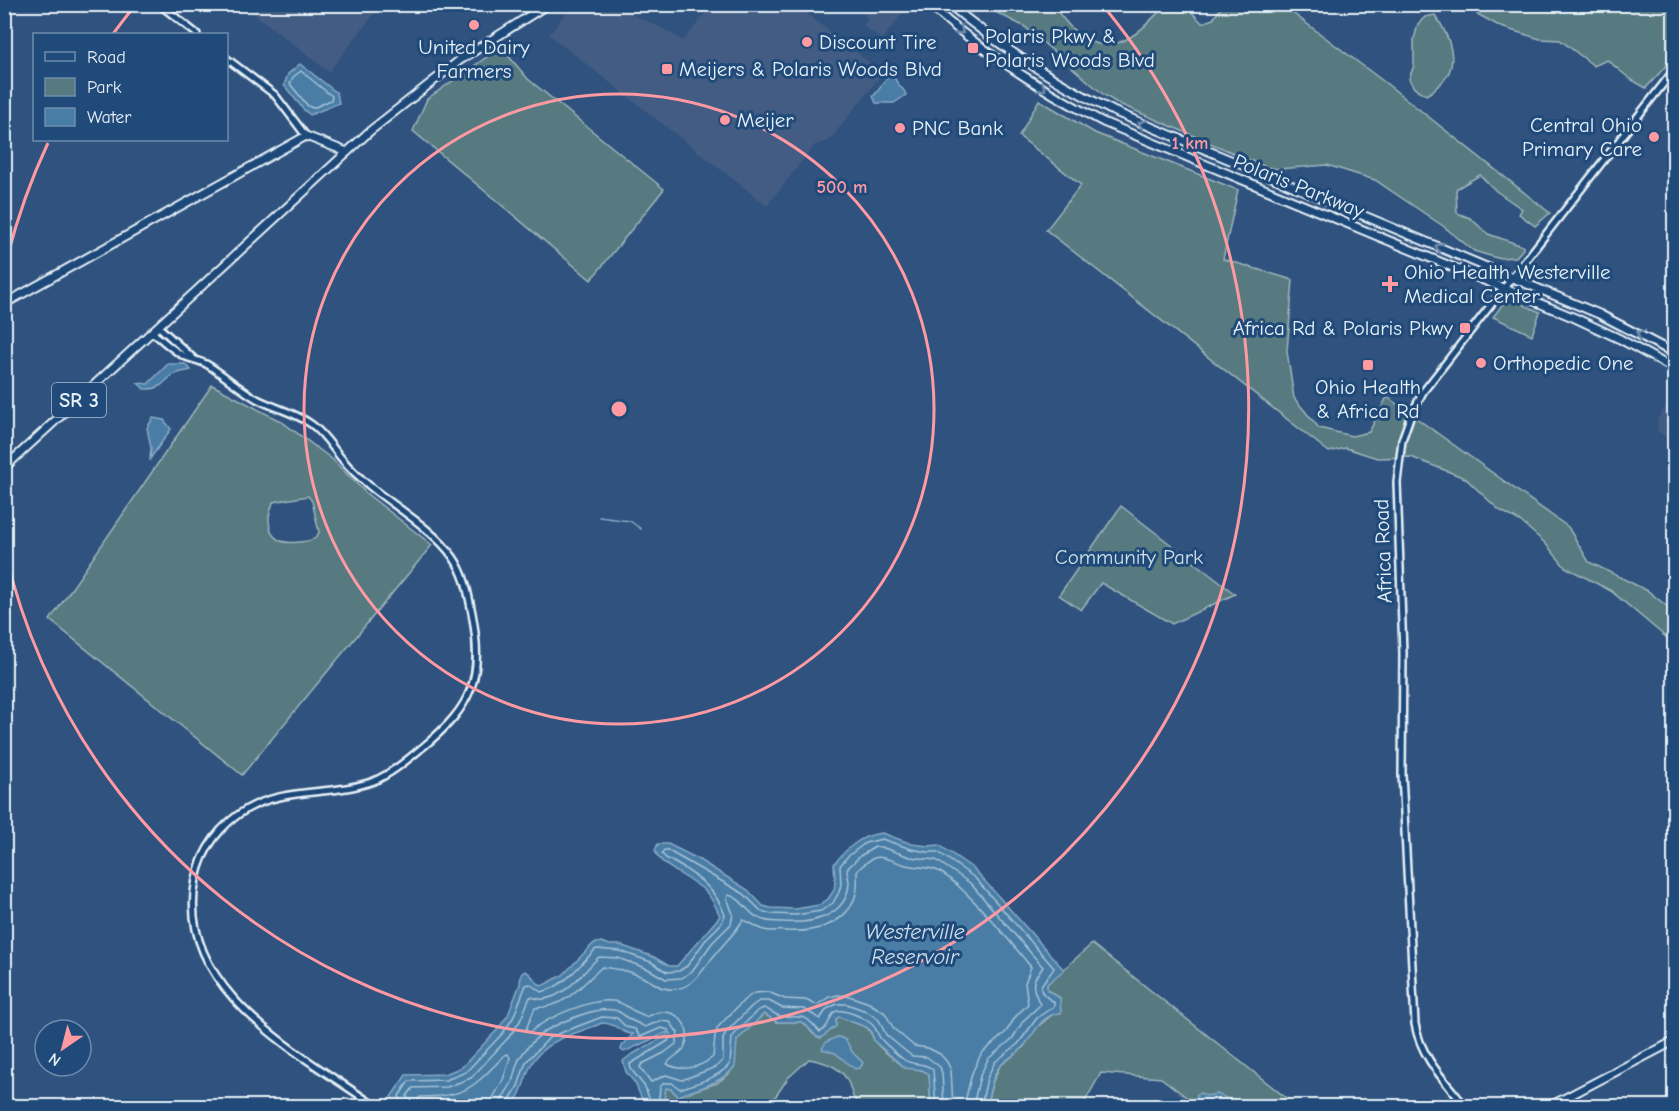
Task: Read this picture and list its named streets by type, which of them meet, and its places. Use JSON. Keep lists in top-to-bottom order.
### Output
{
  "streets": {
    "main road": ["Polaris Parkway", "SR 3"],
    "street": ["Africa Road"]
  },
  "crossings": [
    ["Polaris Parkway", "Africa Road"]
  ],
  "water": ["Westerville Reservoir"],
  "parks": ["Community Park"],
  "places": {
    "other": [
      "United Dairy Farmers",
      "Discount Tire",
      "Meijer",
      "PNC Bank",
      "Central Ohio Primary Care",
      "Orthopedic One"
    ],
    "transit": [
      "Polaris Pkwy & Polaris Woods Blvd",
      "Meijers & Polaris Woods Blvd",
      "Africa Rd & Polaris Pkwy",
      "Ohio Health & Africa Rd"
    ],
    "health": ["Ohio Health Westerville Medical Center"]
  },
  "legend": ["Road", "Park", "Water"],
  "north": "bottom left",
  "rings": ["1 km", "500 m"]
}
